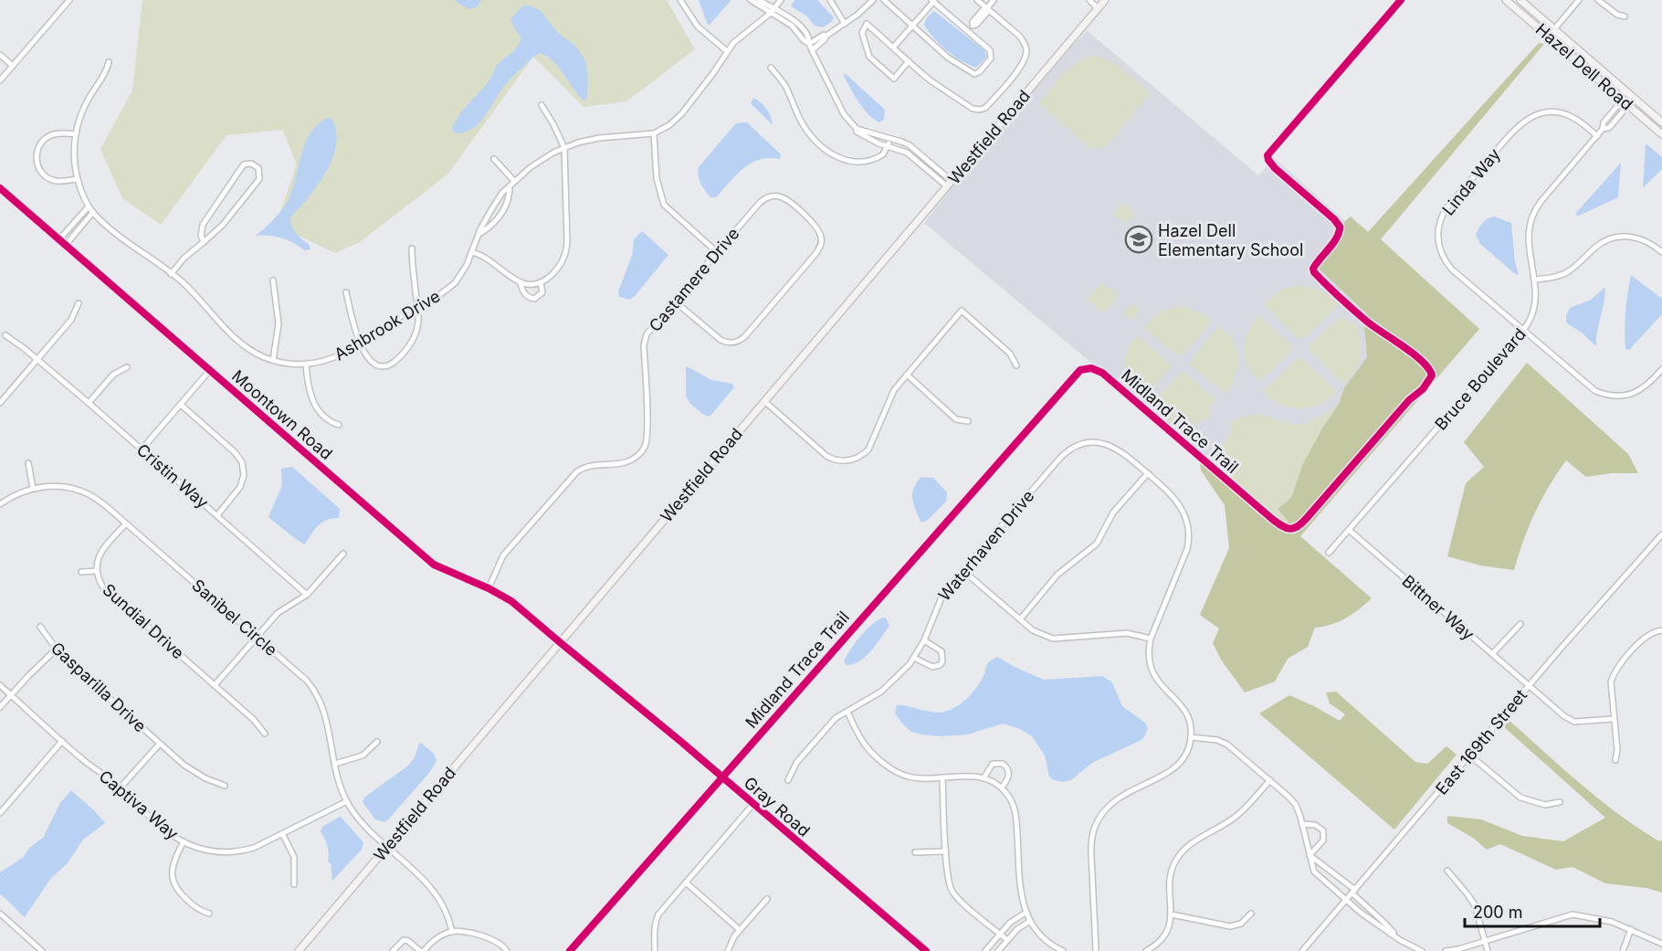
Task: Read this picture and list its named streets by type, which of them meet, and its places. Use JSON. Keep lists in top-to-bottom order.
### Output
{
  "streets": {
    "main road": ["Hazel Dell Road", "Westfield Road"],
    "street": [
      "Linda Way",
      "Castamere Drive",
      "Ashbrook Drive",
      "Bruce Boulevard",
      "Moontown Road",
      "Cristin Way",
      "Waterhaven Drive",
      "Bittner Way",
      "Sanibel Circle",
      "Sundial Drive",
      "Gasparilla Drive",
      "East 169th Street",
      "Captiva Way",
      "Gray Road"
    ],
    "cycle path": ["Midland Trace Trail"]
  },
  "crossings": [
    ["Hazel Dell Road", "Bruce Boulevard"],
    ["Westfield Road", "Moontown Road"],
    ["Westfield Road", "Sanibel Circle"],
    ["Westfield Road", "Gray Road"],
    ["Linda Way", "Bruce Boulevard"],
    ["Castamere Drive", "Moontown Road"],
    ["Bruce Boulevard", "Bittner Way"],
    ["Moontown Road", "Gray Road"],
    ["Bittner Way", "East 169th Street"],
    ["Sanibel Circle", "Sundial Drive"],
    ["Sanibel Circle", "Captiva Way"]
  ],
  "places": {
    "school or university": ["Hazel Dell Elementary School"]
  },
  "scale_bar": "200 m"
}
